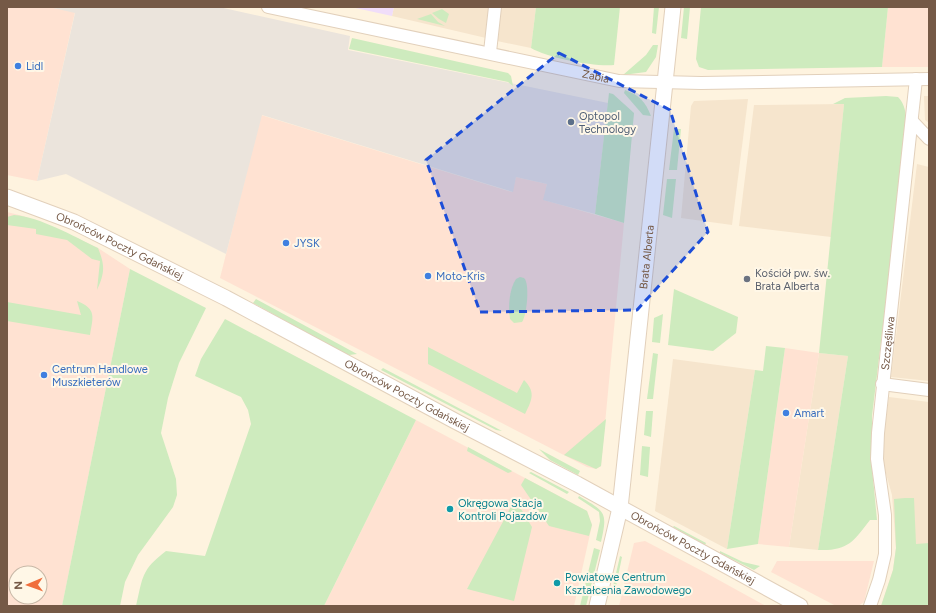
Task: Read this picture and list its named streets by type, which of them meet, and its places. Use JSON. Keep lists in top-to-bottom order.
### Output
{
  "streets": {
    "street": [
      "Żabia",
      "Obrońców Poczty Gdańskiej",
      "Brata Alberta",
      "Szczęśliwa"
    ]
  },
  "crossings": [
    ["Żabia", "Brata Alberta"],
    ["Żabia", "Szczęśliwa"],
    ["Obrońców Poczty Gdańskiej", "Brata Alberta"]
  ],
  "places": [
    "Lidl",
    "Optopol Technology",
    "JYSK",
    "Moto-Kris",
    "Kościół pw. św. Brata Alberta",
    "Centrum Handlowe Muszkieterów",
    "Amart",
    "Okręgowa Stacja Kontroli Pojazdów",
    "Powiatowe Centrum Kształcenia Zawodowego"
  ],
  "north": "left"
}
